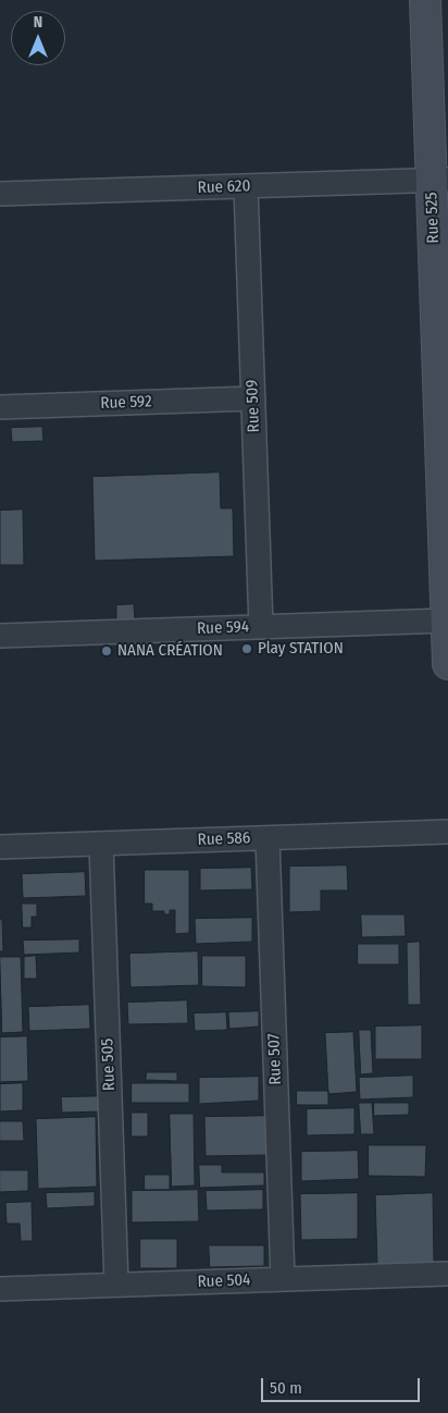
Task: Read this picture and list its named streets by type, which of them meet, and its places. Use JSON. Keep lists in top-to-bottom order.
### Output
{
  "streets": {
    "street": [
      "Rue 620",
      "Rue 525",
      "Rue 592",
      "Rue 509",
      "Rue 594",
      "Rue 586",
      "Rue 507",
      "Rue 505",
      "Rue 504"
    ]
  },
  "crossings": [
    ["Rue 620", "Rue 525"],
    ["Rue 620", "Rue 509"],
    ["Rue 525", "Rue 594"],
    ["Rue 592", "Rue 509"],
    ["Rue 509", "Rue 594"],
    ["Rue 586", "Rue 507"],
    ["Rue 586", "Rue 505"],
    ["Rue 507", "Rue 504"],
    ["Rue 505", "Rue 504"]
  ],
  "places": ["Play STATION", "NANA CRÉATION"],
  "scale_bar": "50 m",
  "north": "top"
}
